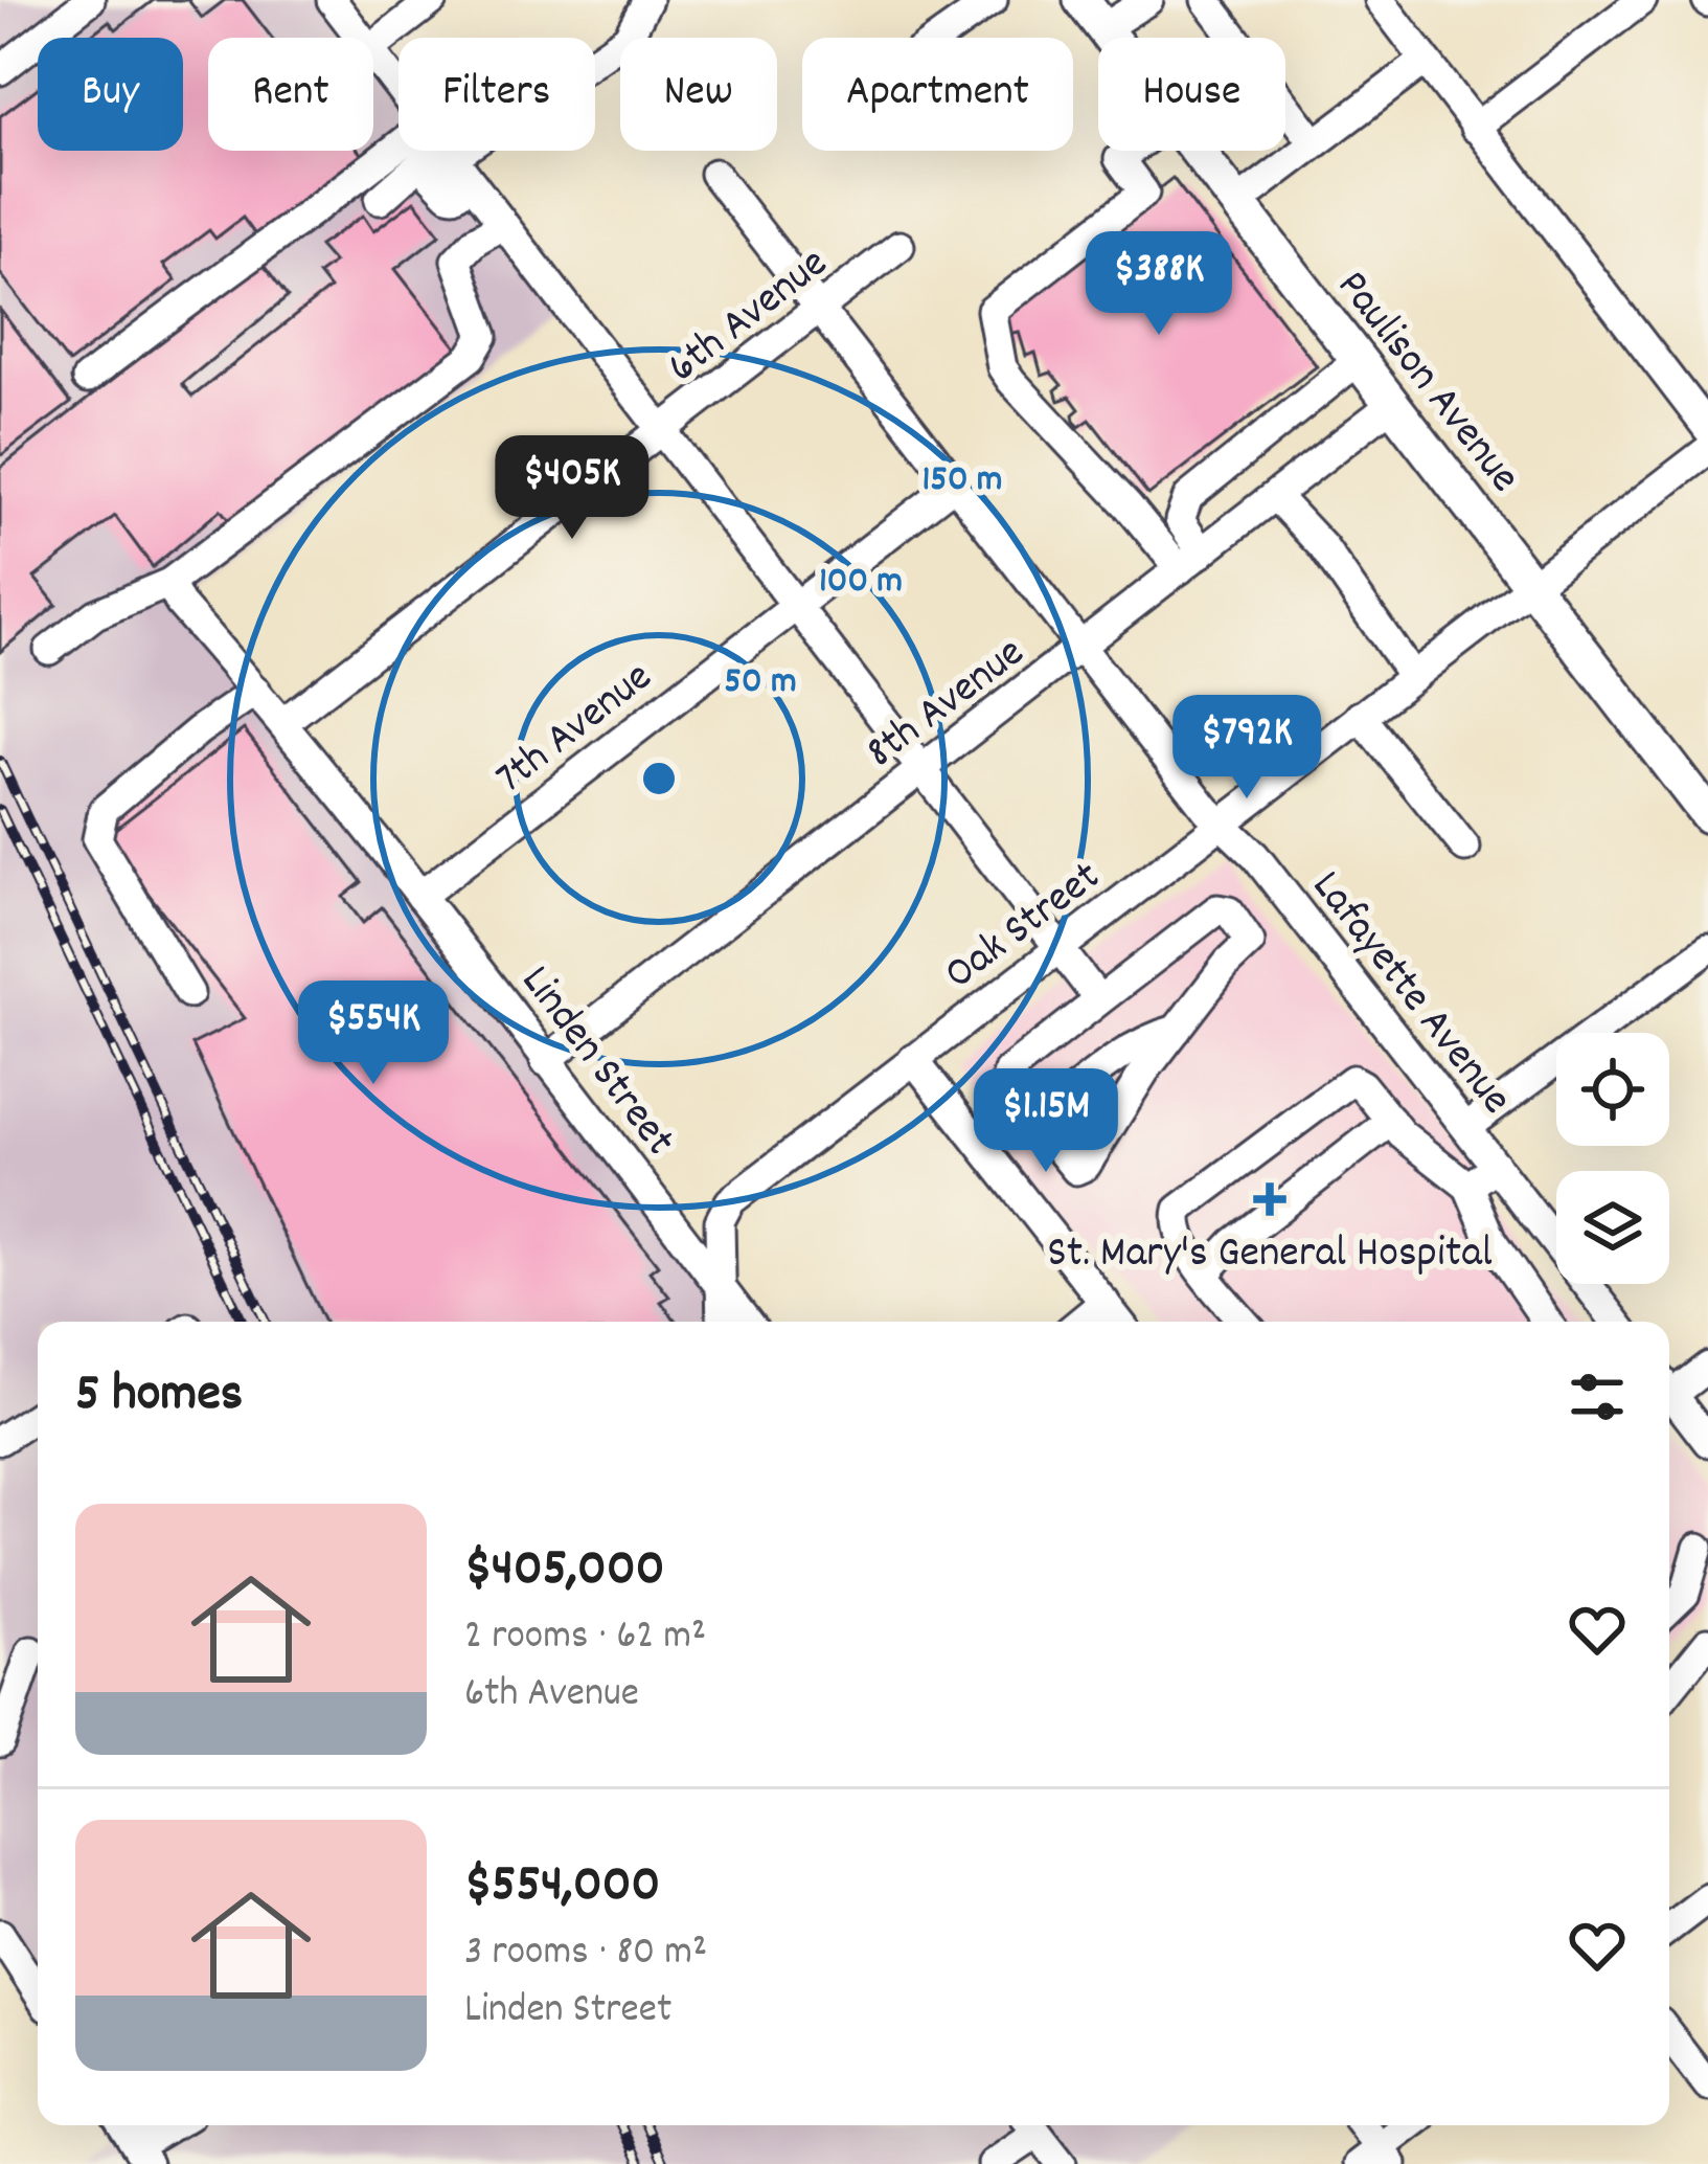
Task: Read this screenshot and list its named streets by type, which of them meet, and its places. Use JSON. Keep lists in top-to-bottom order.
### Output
{
  "streets": {
    "main road": ["Paulison Avenue"],
    "street": [
      "6th Avenue",
      "8th Avenue",
      "7th Avenue",
      "Oak Street",
      "Lafayette Avenue",
      "Linden Street"
    ]
  },
  "crossings": [
    ["6th Avenue", "Lafayette Avenue"],
    ["6th Avenue", "Linden Street"],
    ["Paulison Avenue", "8th Avenue"],
    ["Paulison Avenue", "Oak Street"],
    ["8th Avenue", "Lafayette Avenue"],
    ["8th Avenue", "Linden Street"],
    ["7th Avenue", "Lafayette Avenue"],
    ["7th Avenue", "Linden Street"],
    ["Oak Street", "Lafayette Avenue"],
    ["Oak Street", "Linden Street"]
  ],
  "places": {
    "health": ["St. Mary's General Hospital"]
  },
  "page": {
    "chip": [
      "Buy",
      "Rent",
      "Filters",
      "New",
      "Apartment",
      "House"
    ],
    "price": [
      "$388K",
      "$405K",
      "$792K",
      "$554K",
      "$1.15M"
    ],
    "heading": "5 homes",
    "list": [
      {
        "name": "$405,000",
        "note": "2 rooms · 62 m² · 6th Avenue"
      },
      {
        "name": "$554,000",
        "note": "3 rooms · 80 m² · Linden Street"
      }
    ]
  },
  "rings": ["150 m", "100 m", "50 m"]
}
